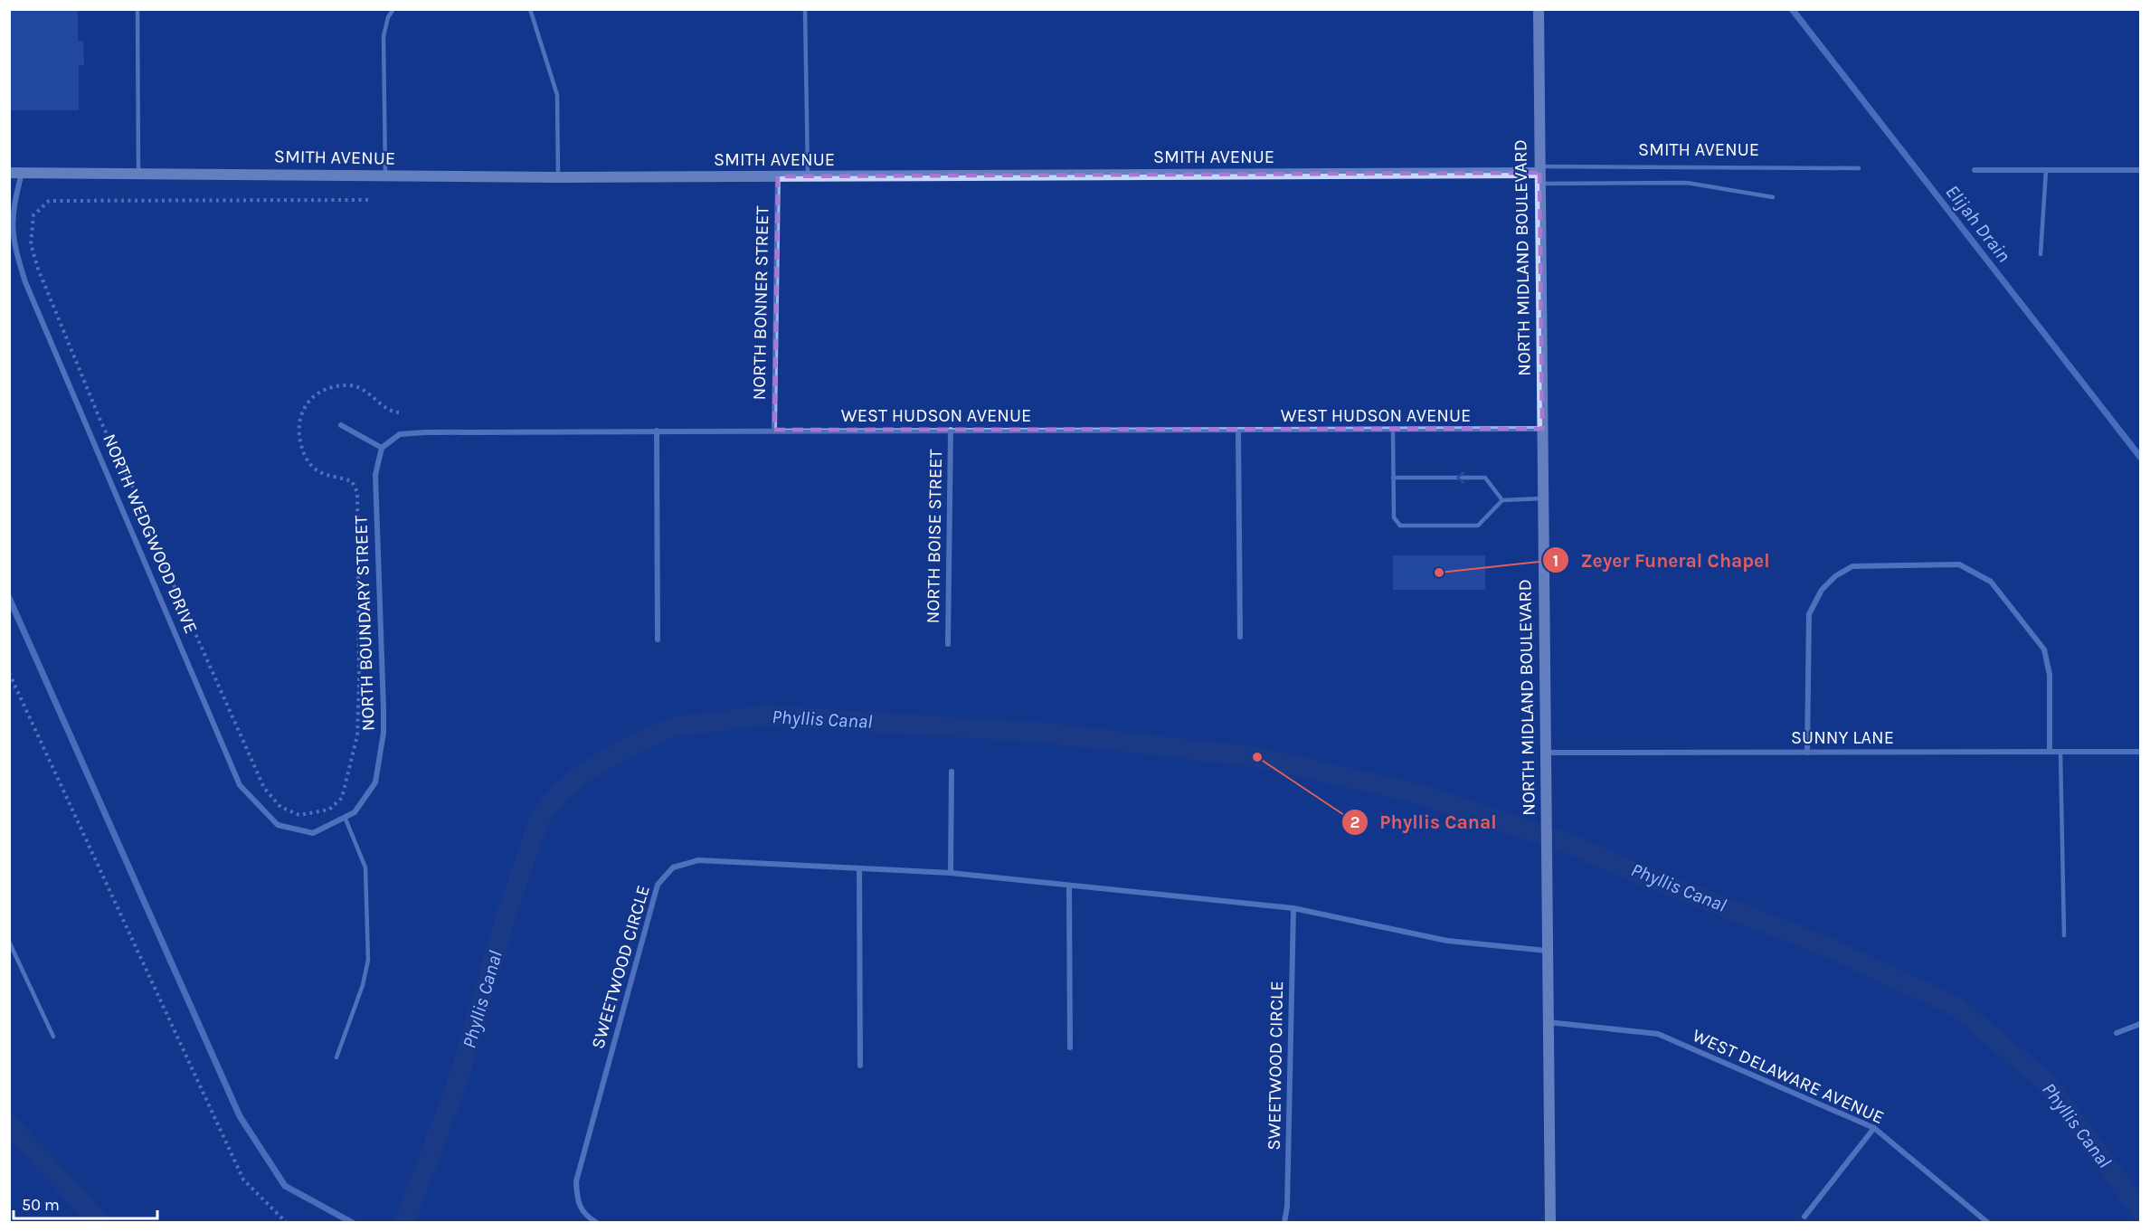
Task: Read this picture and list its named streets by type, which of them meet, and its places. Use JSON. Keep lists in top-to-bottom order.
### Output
{
  "streets": {
    "street": [
      "SMITH AVENUE",
      "NORTH MIDLAND BOULEVARD",
      "NORTH BONNER STREET",
      "WEST HUDSON AVENUE",
      "NORTH WEDGWOOD DRIVE",
      "NORTH BOISE STREET",
      "NORTH BOUNDARY STREET",
      "SUNNY LANE",
      "SWEETWOOD CIRCLE",
      "WEST DELAWARE AVENUE"
    ]
  },
  "crossings": [
    ["SMITH AVENUE", "NORTH MIDLAND BOULEVARD"],
    ["SMITH AVENUE", "NORTH BONNER STREET"],
    ["SMITH AVENUE", "NORTH WEDGWOOD DRIVE"],
    ["NORTH MIDLAND BOULEVARD", "WEST HUDSON AVENUE"],
    ["NORTH MIDLAND BOULEVARD", "SUNNY LANE"],
    ["NORTH MIDLAND BOULEVARD", "SWEETWOOD CIRCLE"],
    ["NORTH MIDLAND BOULEVARD", "WEST DELAWARE AVENUE"],
    ["NORTH BONNER STREET", "WEST HUDSON AVENUE"],
    ["WEST HUDSON AVENUE", "NORTH BOISE STREET"],
    ["WEST HUDSON AVENUE", "NORTH BOUNDARY STREET"],
    ["NORTH WEDGWOOD DRIVE", "NORTH BOUNDARY STREET"]
  ],
  "water": ["Elijah Drain", "Phyllis Canal"],
  "places": ["Zeyer Funeral Chapel", "Phyllis Canal"],
  "scale_bar": "50 m"
}
